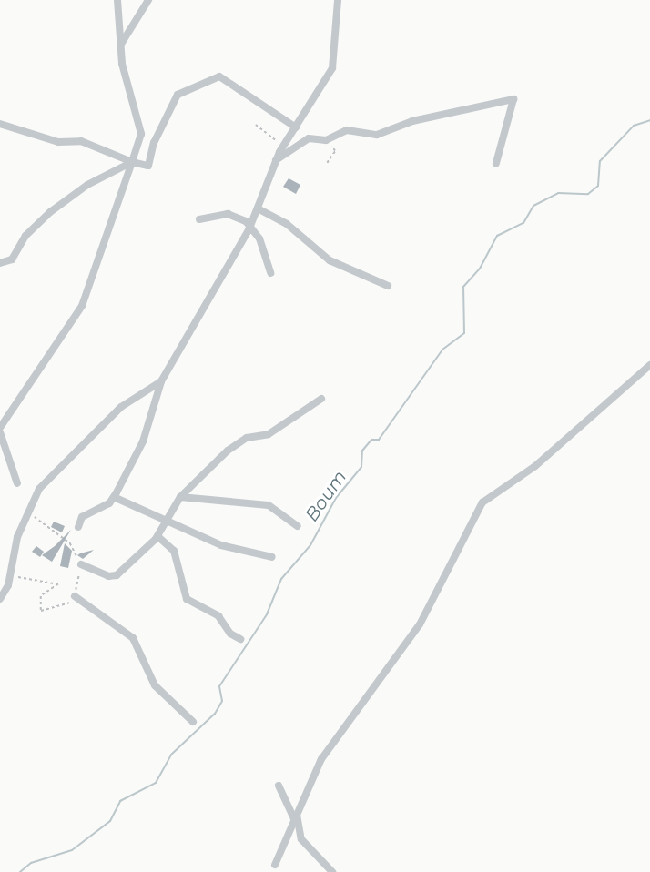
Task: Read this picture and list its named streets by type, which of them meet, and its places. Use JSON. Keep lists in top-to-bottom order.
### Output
{
  "water": ["Boum"]
}
